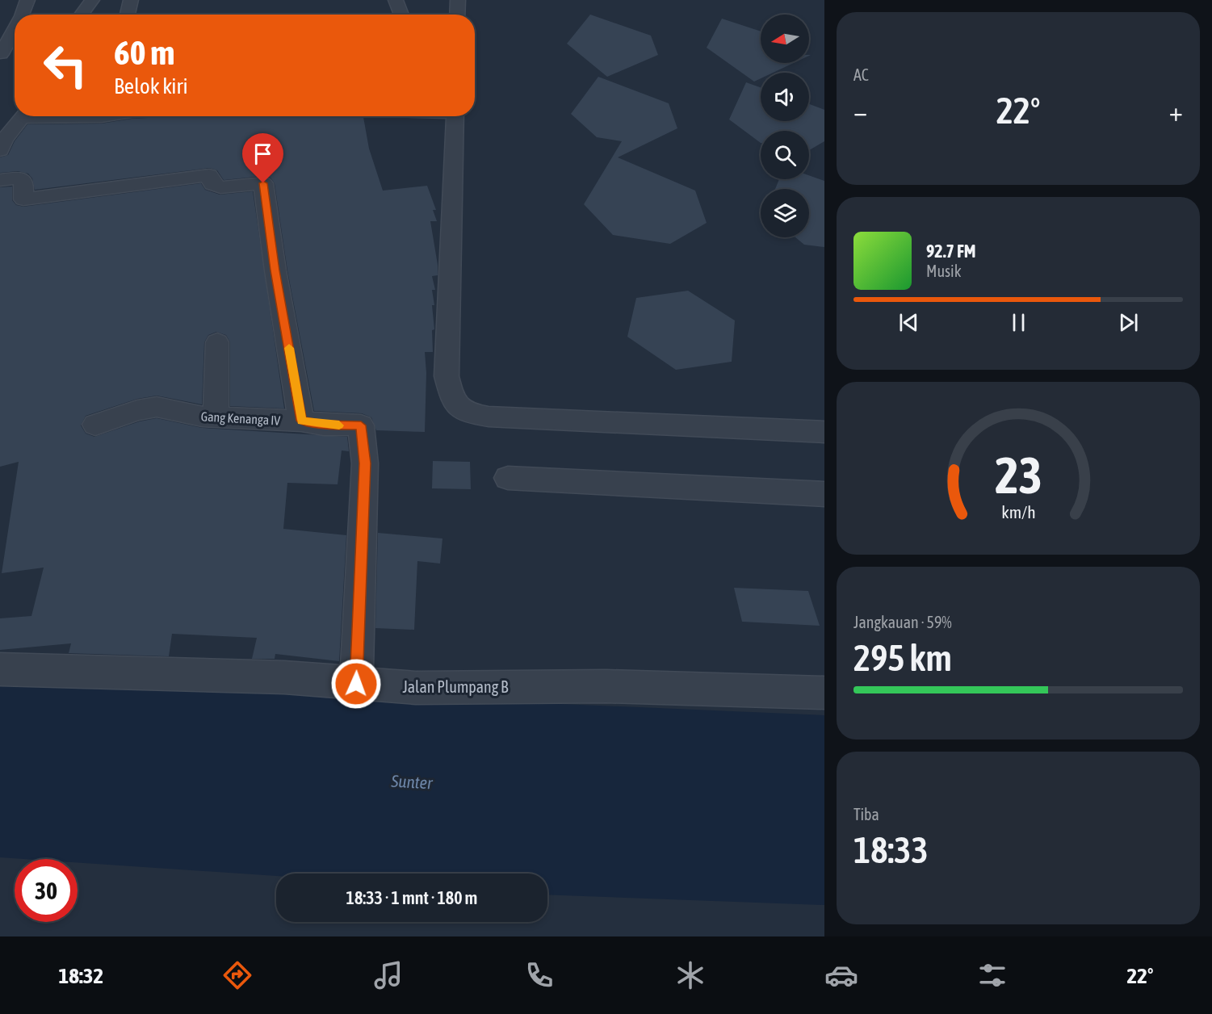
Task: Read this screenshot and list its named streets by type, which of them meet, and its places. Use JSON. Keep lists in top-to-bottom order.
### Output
{
  "streets": {
    "street": ["Gang Kenanga IV", "Jalan Plumpang B"]
  },
  "crossings": [
    ["Gang Kenanga IV", "Jalan Plumpang B"]
  ],
  "water": ["Sunter"],
  "north": "left",
  "page": {
    "tile": [
      "AC",
      ["Jangkauan · 59%", "295 km"],
      ["Tiba", "18:33"]
    ],
    "turn": ["60 m", "Belok kiri"],
    "heat": ["−", "22°", "+"],
    "song": ["92.7 FM", "Musik"],
    "limit": "30",
    "trip": "18:33 · 1 mnt · 180 m",
    "tabs": ["18:32", "22°"],
    "gauge": ["23", "km/h"]
  }
}
